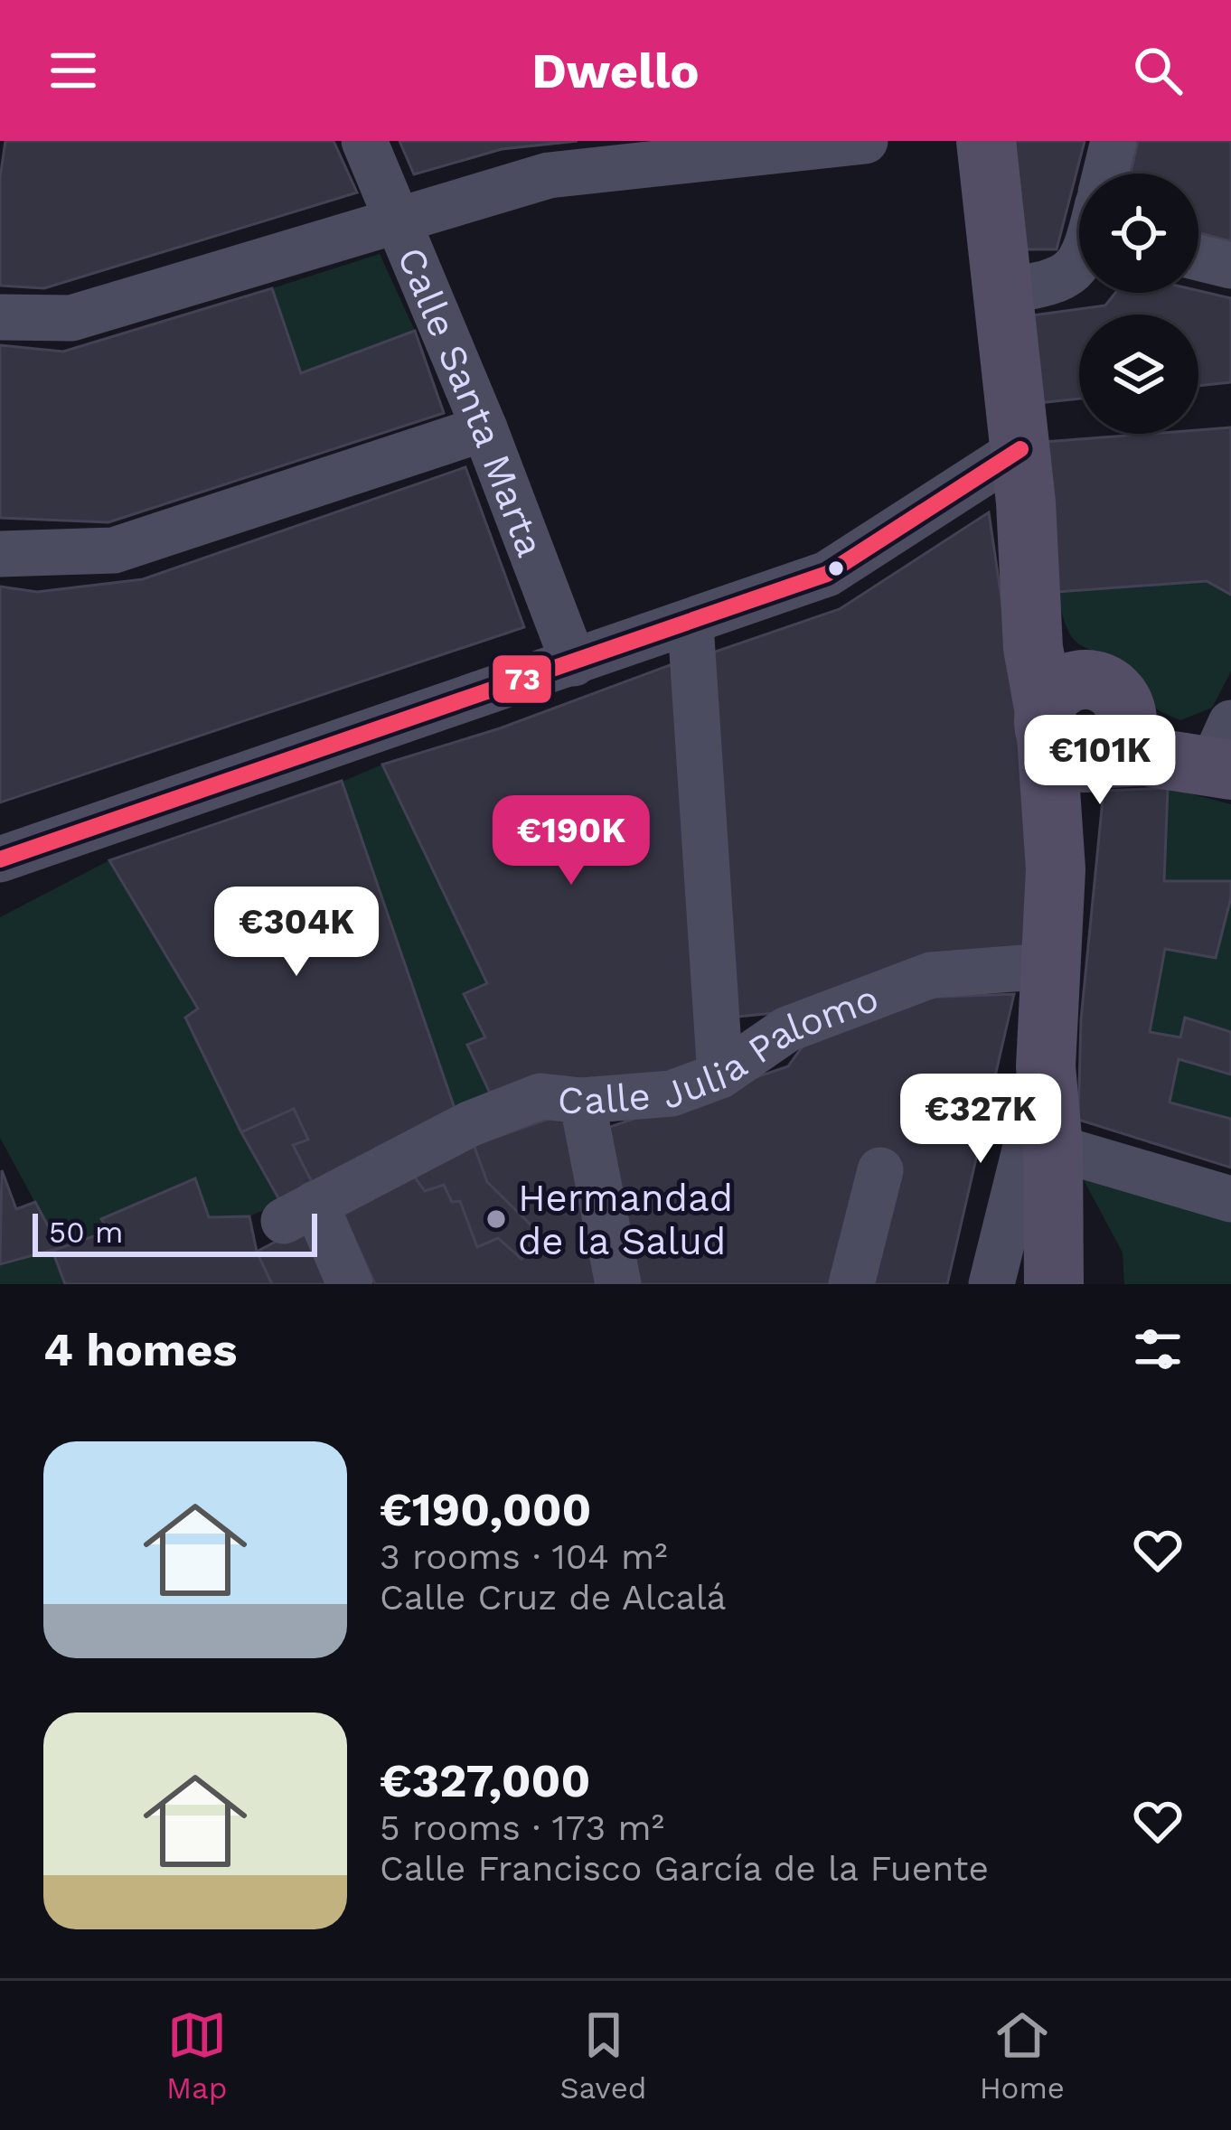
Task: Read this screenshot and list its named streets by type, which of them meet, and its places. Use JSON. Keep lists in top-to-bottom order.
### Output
{
  "streets": {
    "street": ["Calle Santa Marta", "Calle Julia Palomo"]
  },
  "places": ["Hermandad de la Salud"],
  "lines": ["transit line 73"],
  "scale_bar": "50 m",
  "page": {
    "header": "Dwello",
    "price": [
      "€101K",
      "€190K",
      "€304K",
      "€327K"
    ],
    "scale": "50 m",
    "heading": "4 homes",
    "list": [
      {
        "name": "€190,000",
        "note": "3 rooms · 104 m² · Calle Cruz de Alcalá"
      },
      {
        "name": "€327,000",
        "note": "5 rooms · 173 m² · Calle Francisco García de la Fuente"
      }
    ],
    "tabs": ["Map", "Saved", "Home"]
  }
}
